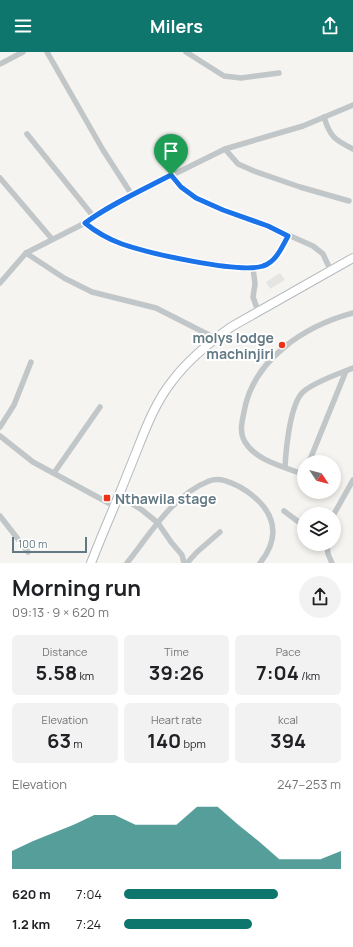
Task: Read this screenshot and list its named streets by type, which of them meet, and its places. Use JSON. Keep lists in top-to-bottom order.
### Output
{
  "places": {
    "other": ["molys lodge machinjiri"],
    "transit": ["Nthawila stage"]
  },
  "scale_bar": "100 m",
  "north": "bottom right",
  "page": {
    "header": "Milers",
    "scale": "100 m",
    "heading": ["Morning run", "09:13 · 9 × 620 m"],
    "stats": [
      ["Distance", "5.58 km"],
      ["Time", "39:26"],
      ["Pace", "7:04 /km"],
      ["Elevation", "63 m"],
      ["Heart rate", "140 bpm"],
      ["kcal", "394"]
    ],
    "chart": ["Elevation", "247–253 m"],
    "list": [
      {
        "name": "620 m",
        "note": "7:04"
      },
      {
        "name": "1.2 km",
        "note": "7:24"
      }
    ]
  }
}
